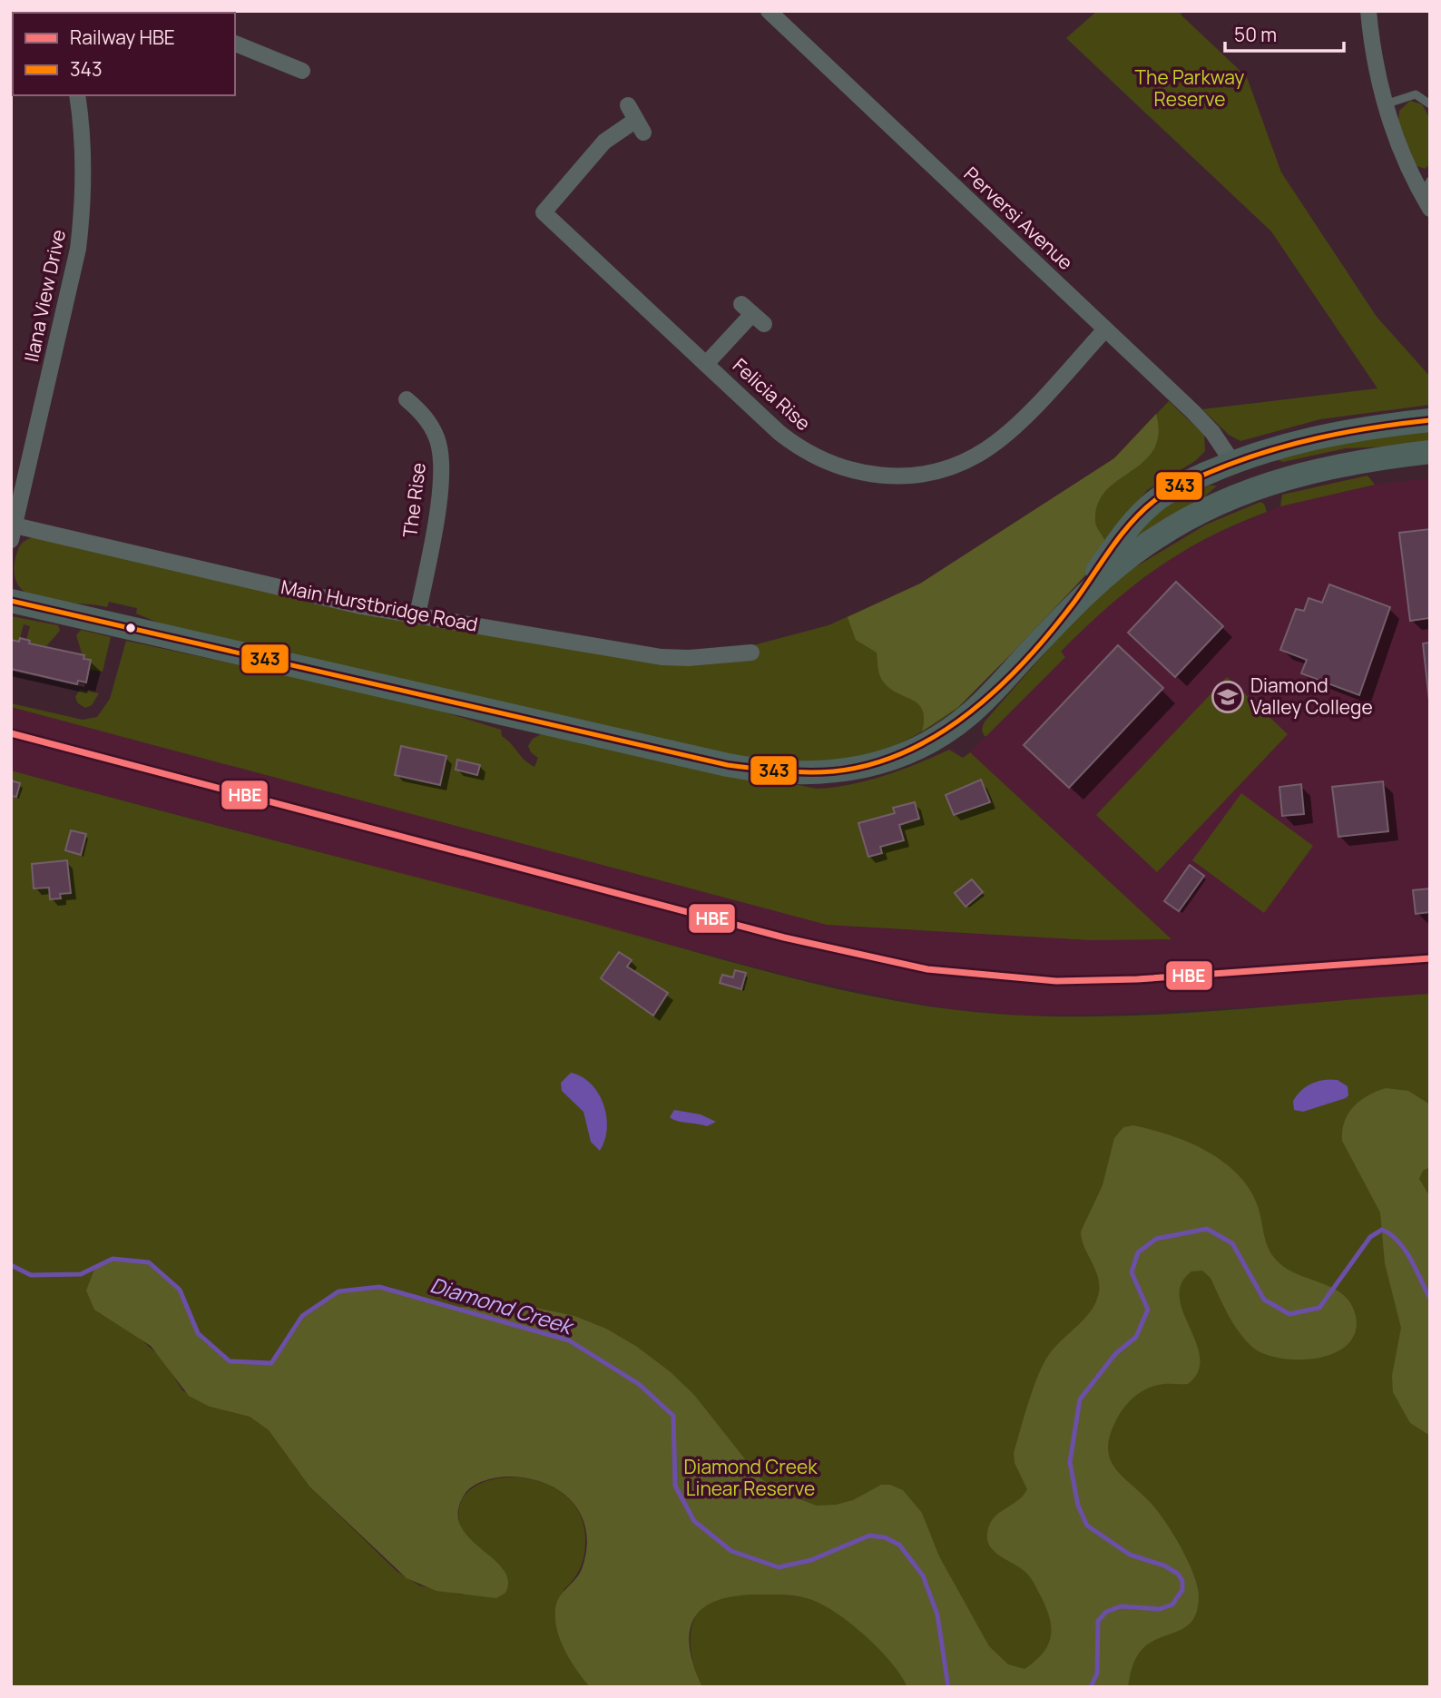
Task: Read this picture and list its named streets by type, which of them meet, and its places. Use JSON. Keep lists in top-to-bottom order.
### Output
{
  "streets": {
    "street": [
      "Perversi Avenue",
      "Ilana View Drive",
      "Felicia Rise",
      "The Rise",
      "Main Hurstbridge Road"
    ]
  },
  "crossings": [
    ["Perversi Avenue", "Felicia Rise"],
    ["Ilana View Drive", "Main Hurstbridge Road"],
    ["The Rise", "Main Hurstbridge Road"]
  ],
  "water": ["Diamond Creek"],
  "parks": ["The Parkway Reserve", "Diamond Creek Linear Reserve"],
  "places": {
    "school or university": ["Diamond Valley College"]
  },
  "lines": ["transit line 343", "rail line HBE"],
  "legend": ["Railway HBE", "343"],
  "scale_bar": "50 m"
}
